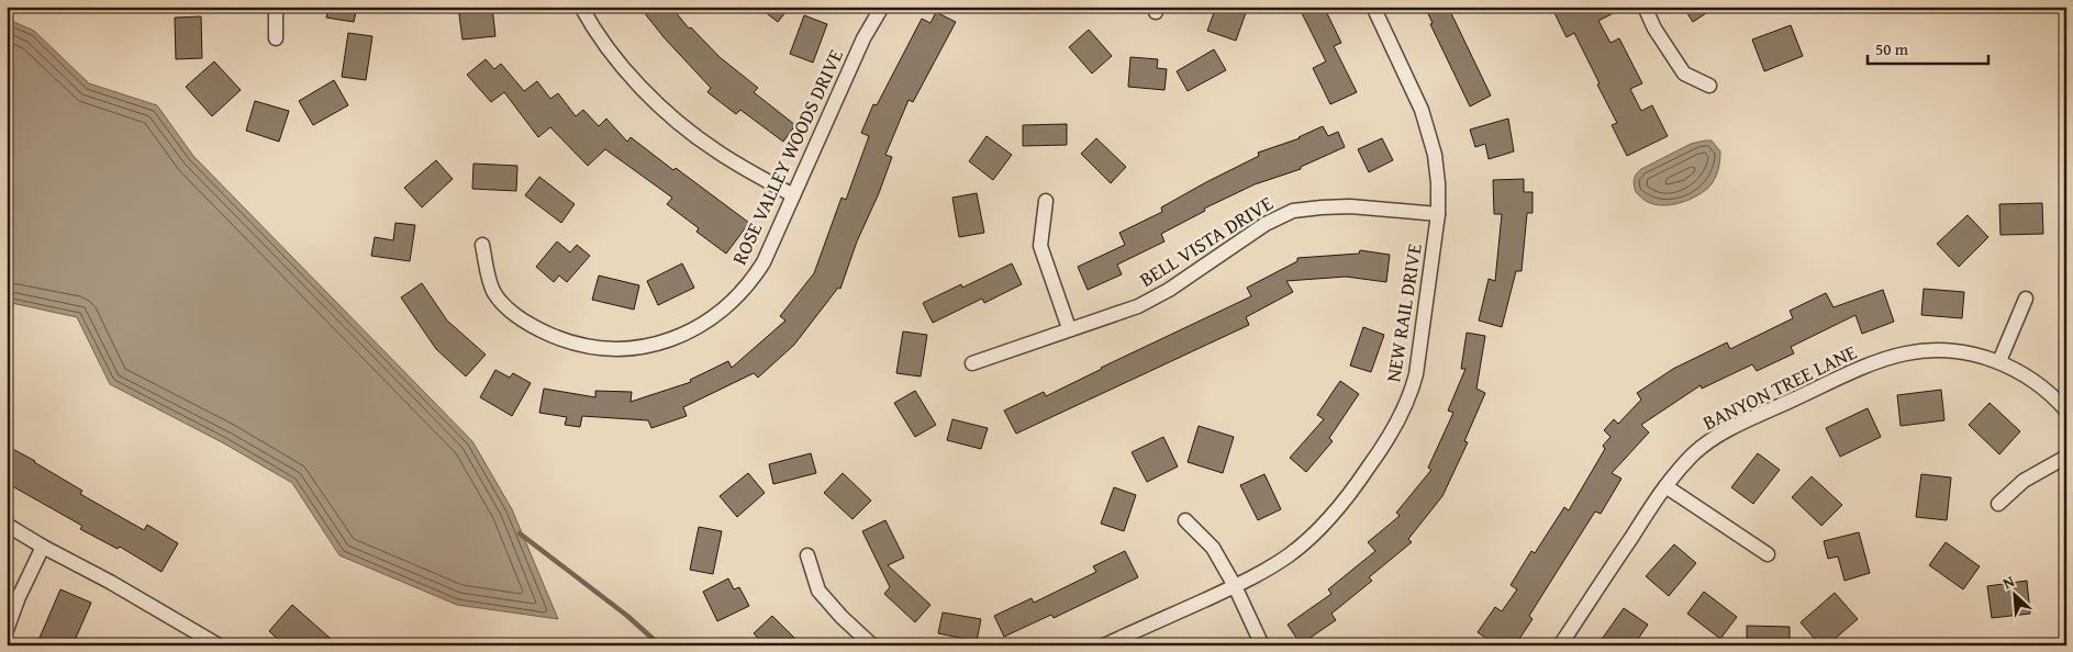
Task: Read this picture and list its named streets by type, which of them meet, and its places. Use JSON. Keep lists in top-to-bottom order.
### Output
{
  "streets": {
    "street": [
      "ROSE VALLEY WOODS DRIVE",
      "BELL VISTA DRIVE",
      "NEW RAIL DRIVE",
      "BANYON TREE LANE"
    ]
  },
  "crossings": [
    ["BELL VISTA DRIVE", "NEW RAIL DRIVE"]
  ],
  "scale_bar": "50 m",
  "north": "top left"
}
